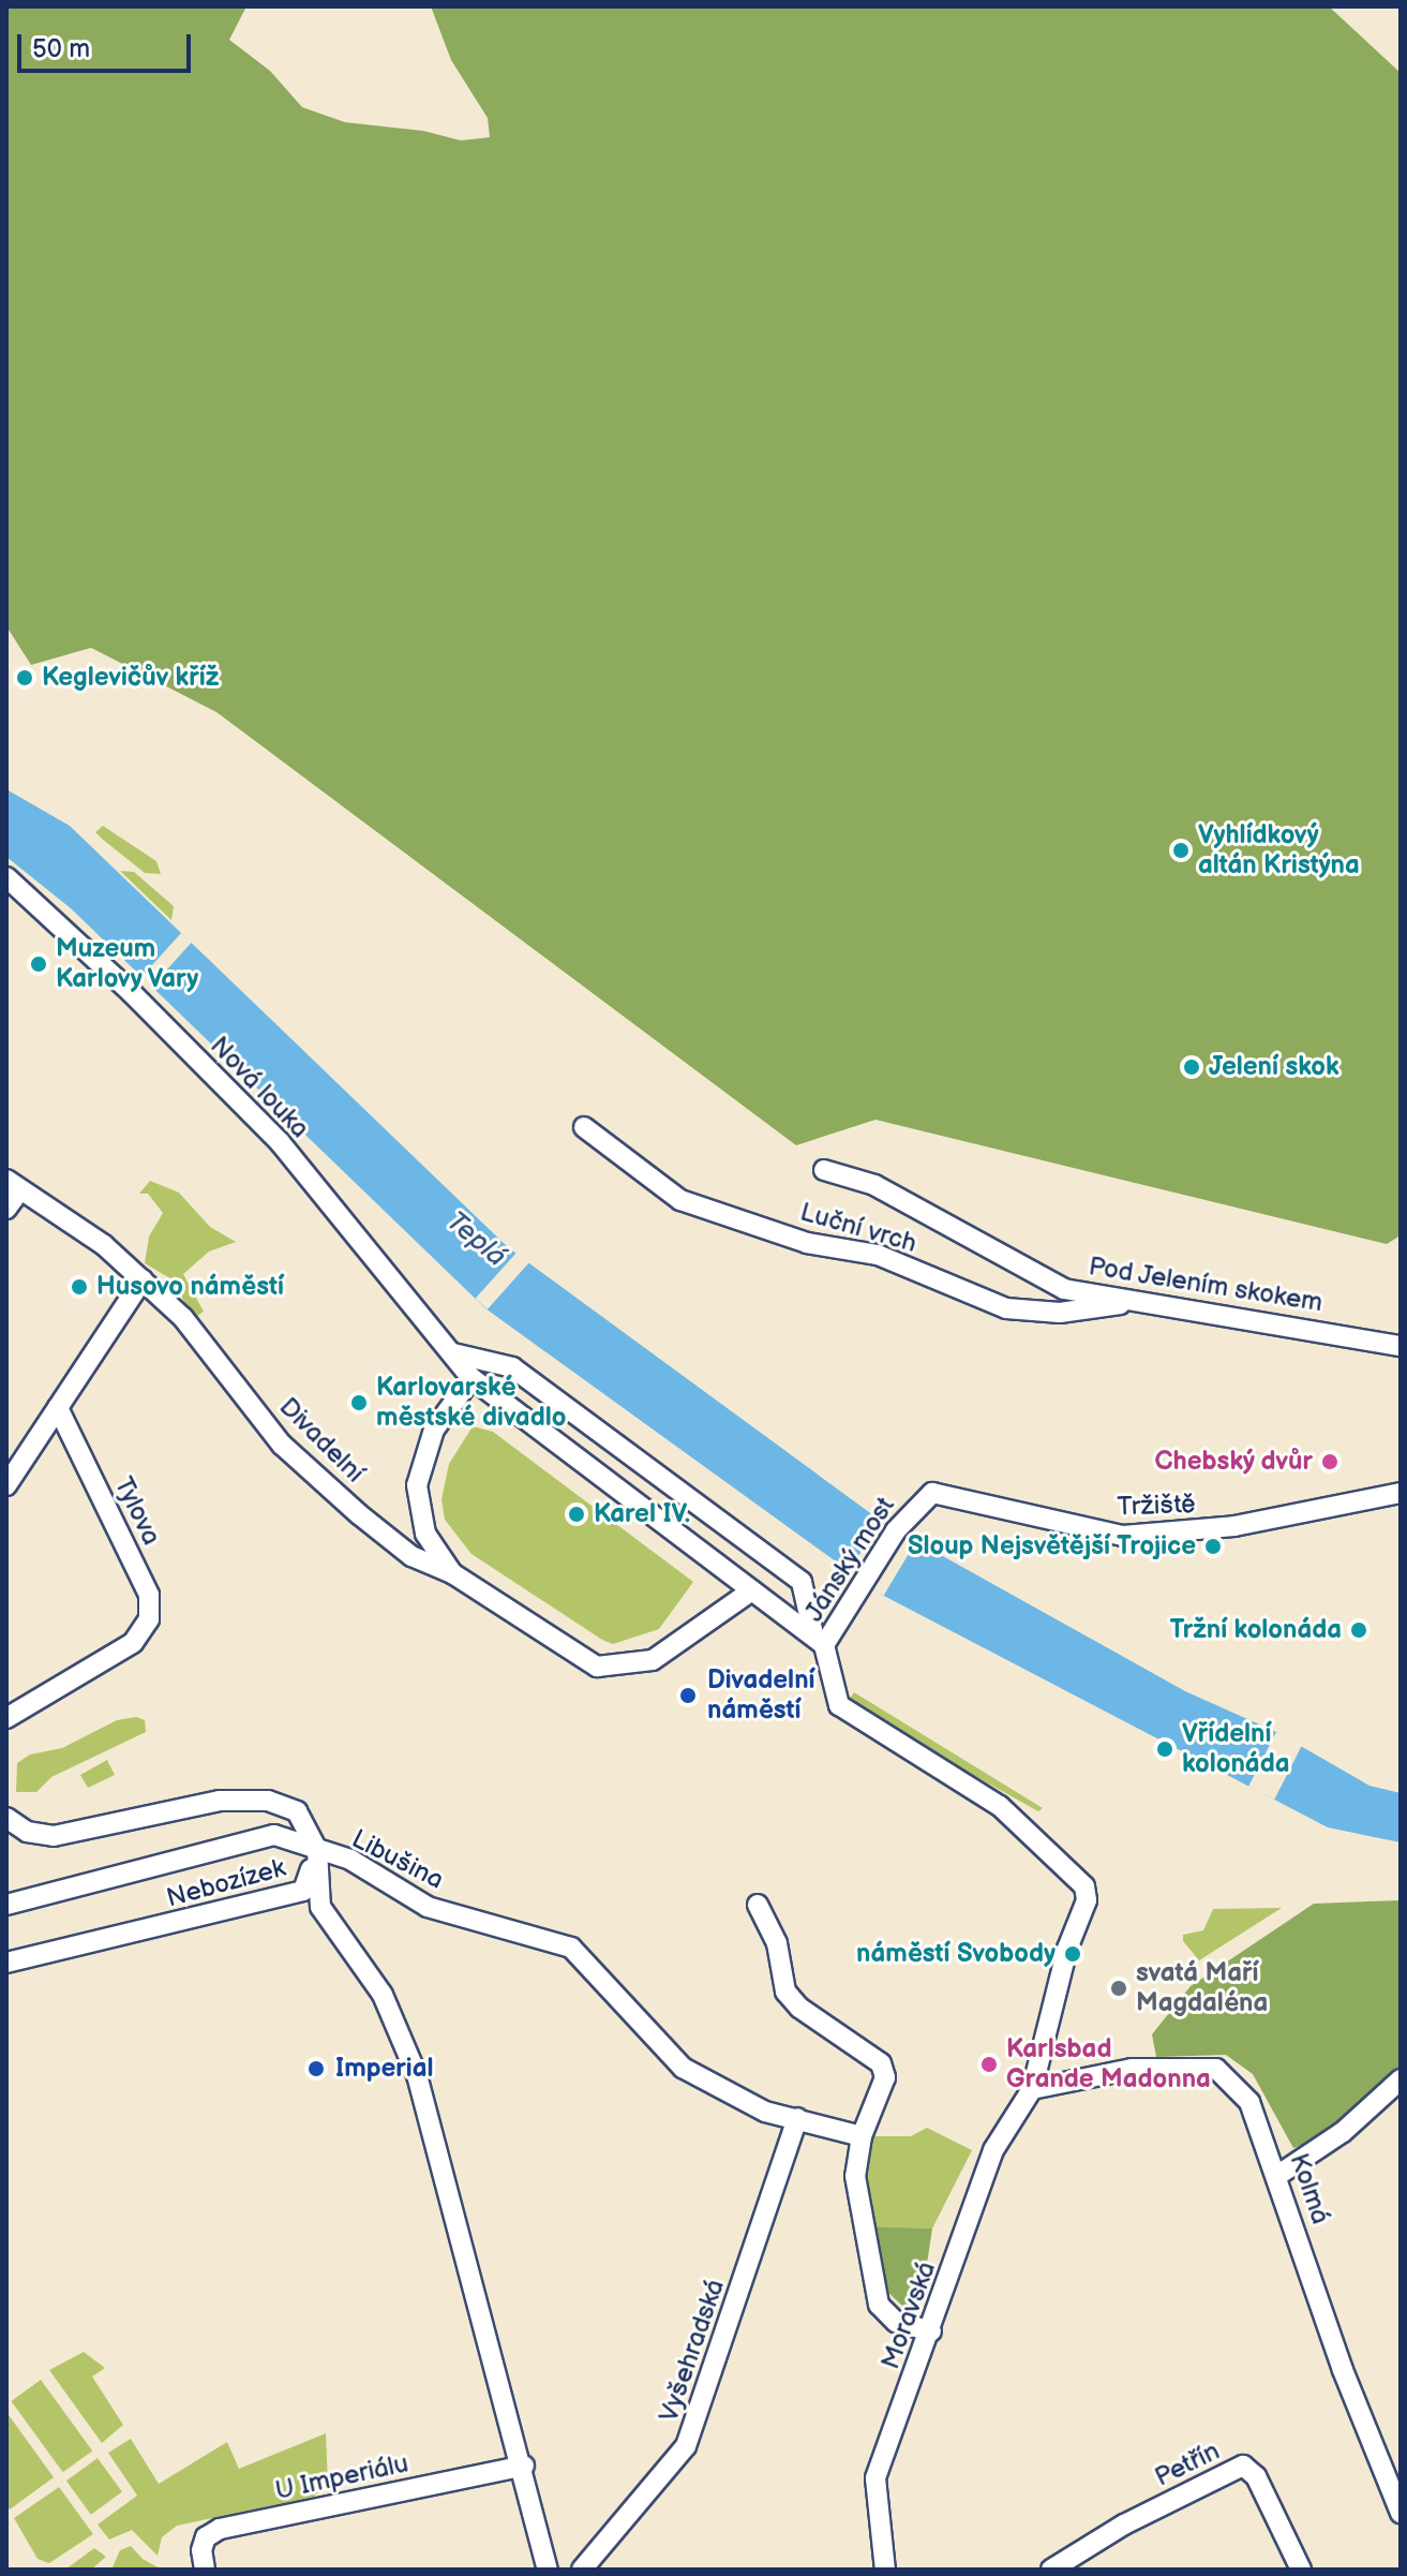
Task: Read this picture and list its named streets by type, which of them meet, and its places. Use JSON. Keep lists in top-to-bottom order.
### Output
{
  "streets": {
    "street": [
      "Nová louka",
      "Luční vrch",
      "Pod Jelením skokem",
      "Divadelní",
      "Tržiště",
      "Tylova",
      "Jánský most",
      "Libušina",
      "Nebozízek",
      "Kolmá",
      "Moravská",
      "Vyšehradská",
      "Petřín",
      "U Imperiálu"
    ]
  },
  "crossings": [
    ["Luční vrch", "Pod Jelením skokem"],
    ["Tržiště", "Jánský most"],
    ["Libušina", "Nebozízek"],
    ["Libušina", "Vyšehradská"],
    ["Libušina", "U Imperiálu"],
    ["Kolmá", "Moravská"]
  ],
  "water": ["Teplá"],
  "places": [
    "Keglevičův kříž",
    "Vyhlídkový altán Kristýna",
    "Muzeum Karlovy Vary",
    "Jelení skok",
    "Husovo náměstí",
    "Karlovarské městské divadlo",
    "Chebský dvůr",
    "Karel IV.",
    "Sloup Nejsvětější Trojice",
    "Tržní kolonáda",
    "Divadelní náměstí",
    "Vřídelní kolonáda",
    "náměstí Svobody",
    "svatá Maří Magdaléna",
    "Karlsbad Grande Madonna",
    "Imperial"
  ],
  "scale_bar": "50 m"
}
